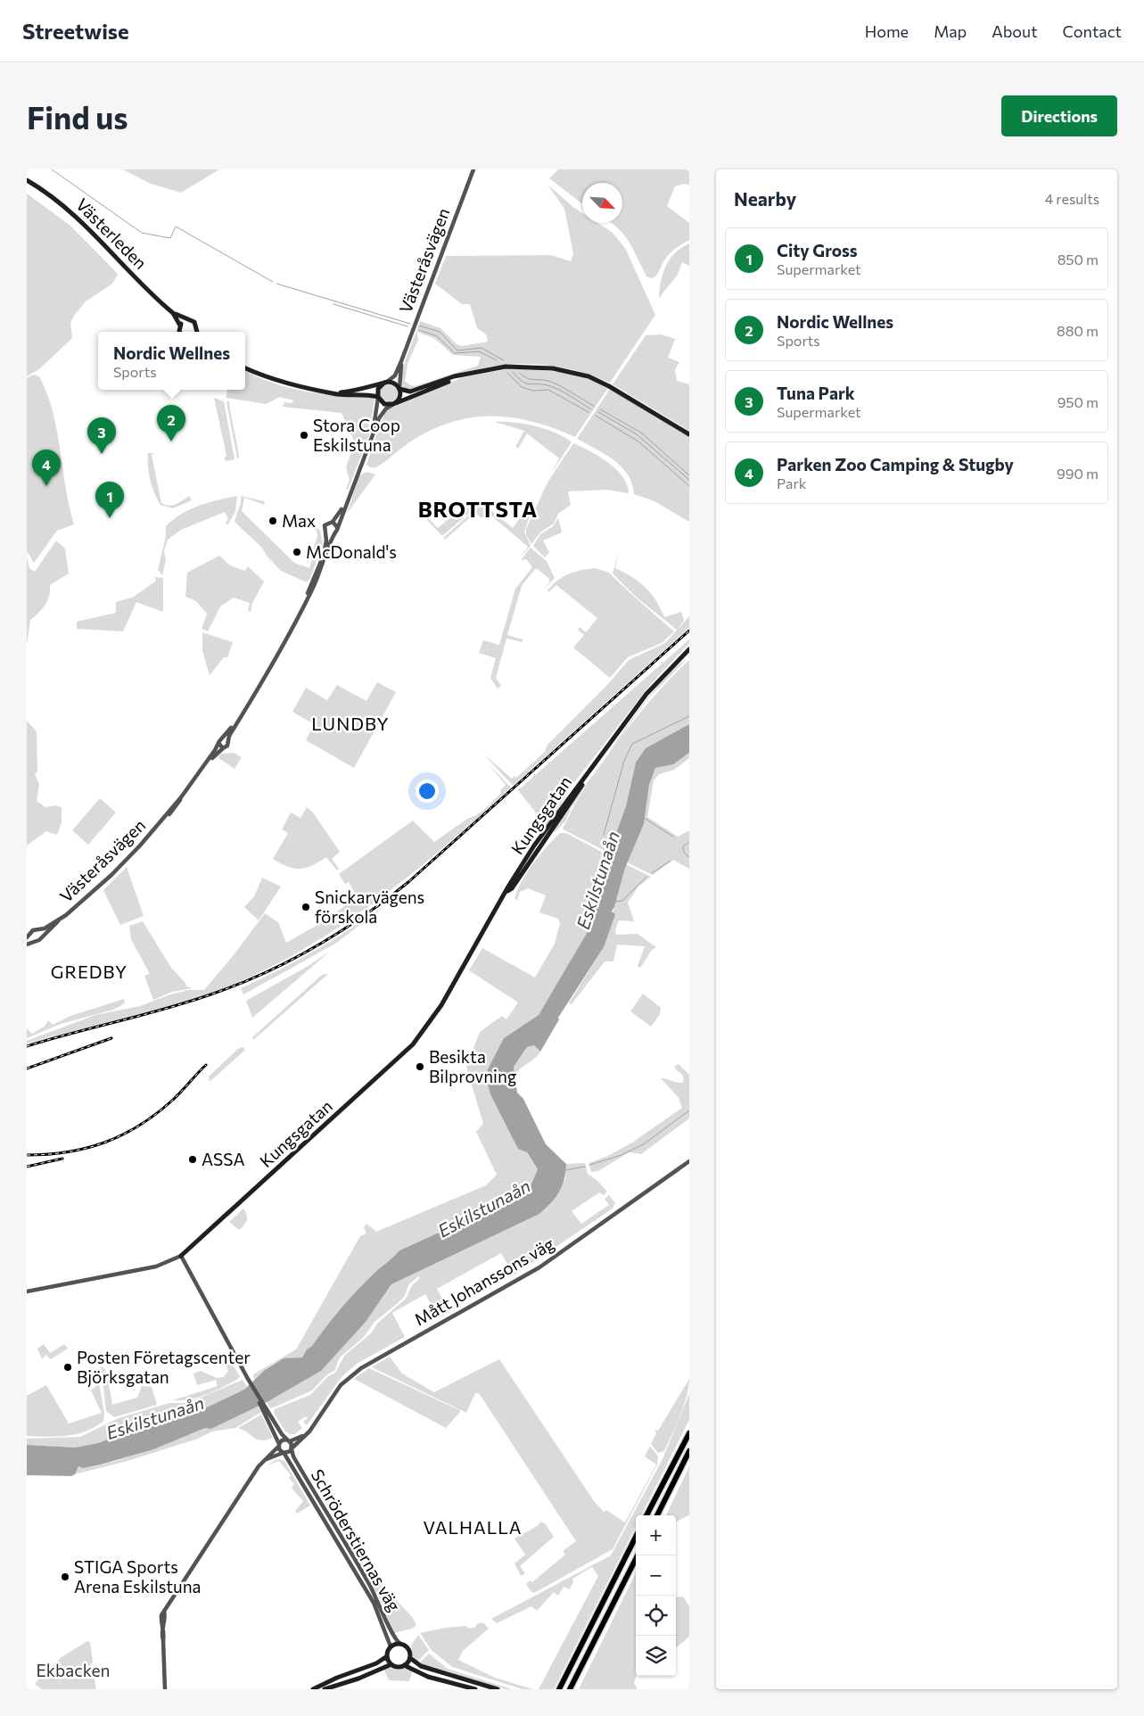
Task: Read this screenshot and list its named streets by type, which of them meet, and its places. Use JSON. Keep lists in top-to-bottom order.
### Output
{
  "streets": {
    "main road": ["Västerleden", "Kungsgatan"],
    "street": ["Västeråsvägen", "Mått Johanssons väg", "Schröderstiernas väg"]
  },
  "crossings": [
    ["Mått Johanssons väg", "Schröderstiernas väg"]
  ],
  "districts": [
    "BROTTSTA",
    "LUNDBY",
    "GREDBY",
    "VALHALLA"
  ],
  "water": ["Eskilstunaån"],
  "parks": ["Ekbacken"],
  "places": [
    "Stora Coop Eskilstuna",
    "Max",
    "McDonald's",
    "Snickarvägens förskola",
    "Besikta Bilprovning",
    "ASSA",
    "Posten Företagscenter Björksgatan",
    "STIGA Sports Arena Eskilstuna"
  ],
  "north": "bottom right",
  "page": {
    "header": "Streetwise",
    "nav": [
      "Home",
      "Map",
      "About",
      "Contact"
    ],
    "buttons": "Directions",
    "title": "Find us",
    "heading": ["Nearby", "4 results"],
    "list": [
      {
        "mark": "1",
        "name": "City Gross",
        "note": "Supermarket",
        "value": "850 m"
      },
      {
        "mark": "2",
        "name": "Nordic Wellnes",
        "note": "Sports",
        "value": "880 m"
      },
      {
        "mark": "3",
        "name": "Tuna Park",
        "note": "Supermarket",
        "value": "950 m"
      },
      {
        "mark": "4",
        "name": "Parken Zoo Camping & Stugby",
        "note": "Park",
        "value": "990 m"
      }
    ],
    "popup": ["Nordic Wellnes", "Sports"],
    "pins": [
      "2",
      "3",
      "4",
      "1"
    ],
    "map_buttons": ["+", "−"]
  }
}
